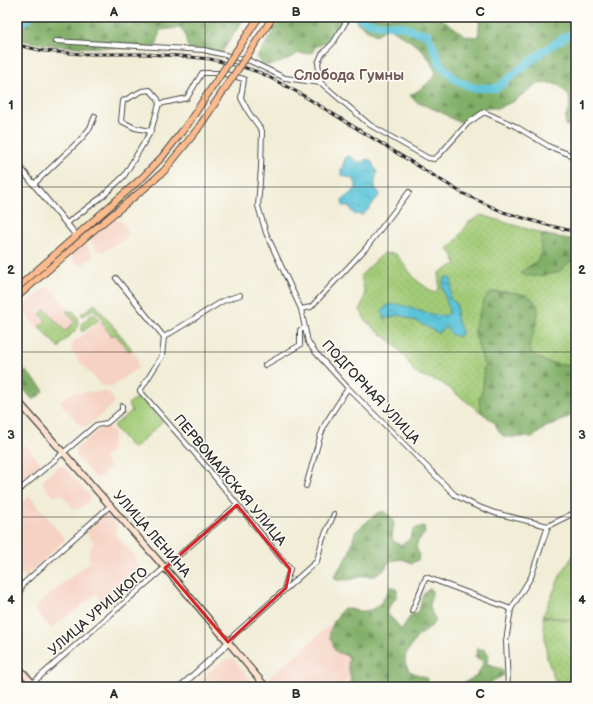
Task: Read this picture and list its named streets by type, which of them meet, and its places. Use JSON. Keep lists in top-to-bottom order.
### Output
{
  "streets": {
    "main road": ["УЛИЦА ЛЕНИНА"],
    "street": ["ПОДГОРНАЯ УЛИЦА", "ПЕРВОМАЙСКАЯ УЛИЦА", "УЛИЦА УРИЦКОГО"]
  },
  "crossings": [
    ["ПЕРВОМАЙСКАЯ УЛИЦА", "УЛИЦА УРИЦКОГО"],
    ["УЛИЦА ЛЕНИНА", "УЛИЦА УРИЦКОГО"]
  ],
  "districts": ["Слобода Гумны"],
  "grid": {
    "columns": ["A", "B", "C"],
    "rows": [
      "1",
      "2",
      "3",
      "4"
    ]
  }
}
